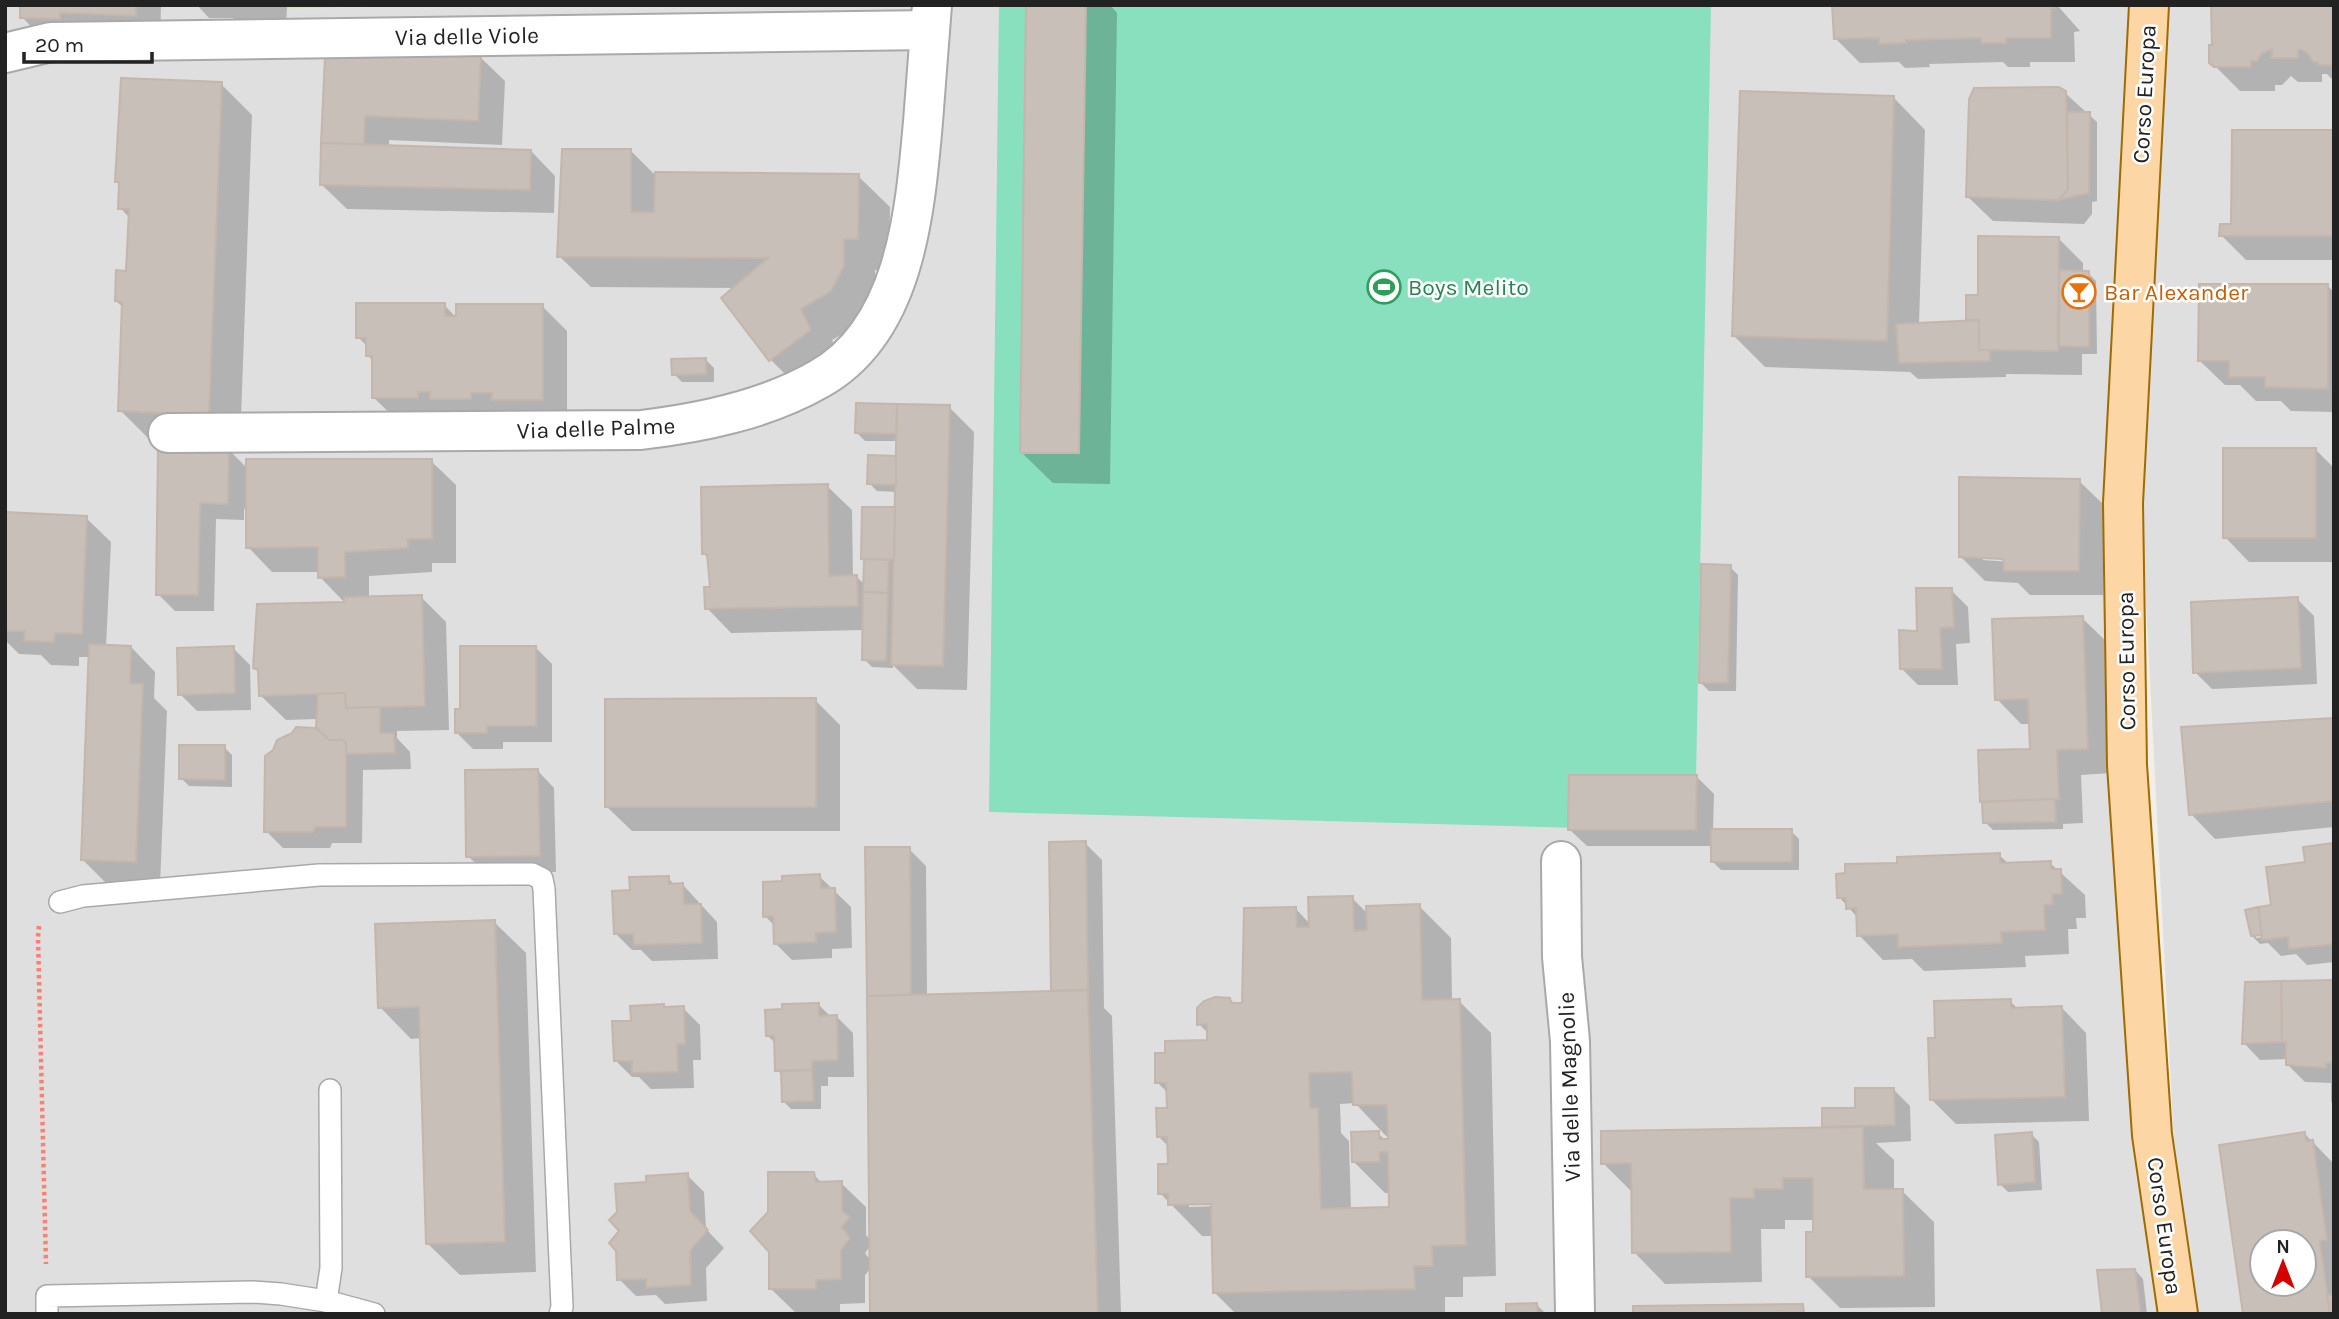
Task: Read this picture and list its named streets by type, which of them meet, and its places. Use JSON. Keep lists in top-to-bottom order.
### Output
{
  "streets": {
    "main road": ["Corso Europa"],
    "street": ["Via delle Viole", "Via delle Palme", "Via delle Magnolie"]
  },
  "crossings": [
    ["Via delle Viole", "Via delle Palme"]
  ],
  "places": {
    "sports": ["Boys Melito"],
    "bar": ["Bar Alexander"]
  },
  "scale_bar": "20 m",
  "north": "top"
}
